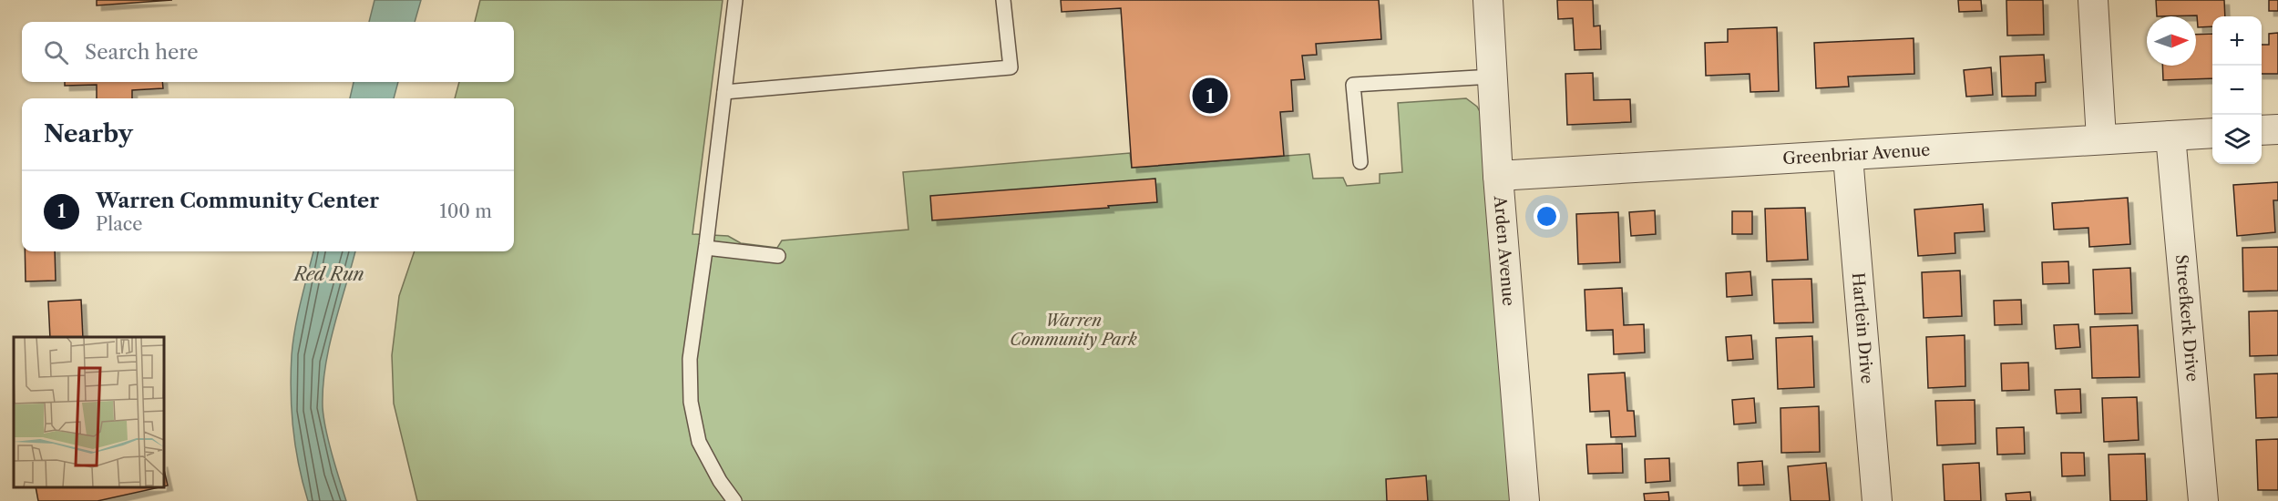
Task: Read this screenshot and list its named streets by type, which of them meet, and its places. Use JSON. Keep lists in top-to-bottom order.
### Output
{
  "streets": {
    "street": [
      "Greenbriar Avenue",
      "Arden Avenue",
      "Streefkerk Drive",
      "Hartlein Drive"
    ]
  },
  "crossings": [
    ["Greenbriar Avenue", "Arden Avenue"],
    ["Greenbriar Avenue", "Streefkerk Drive"],
    ["Greenbriar Avenue", "Hartlein Drive"]
  ],
  "water": ["Red Run"],
  "parks": ["Warren Community Park"],
  "north": "right",
  "page": {
    "map_buttons": ["+", "−"],
    "search": "Search here",
    "pins": "1",
    "heading": "Nearby",
    "list": [
      {
        "mark": "1",
        "name": "Warren Community Center",
        "note": "Place",
        "value": "100 m"
      }
    ]
  }
}
